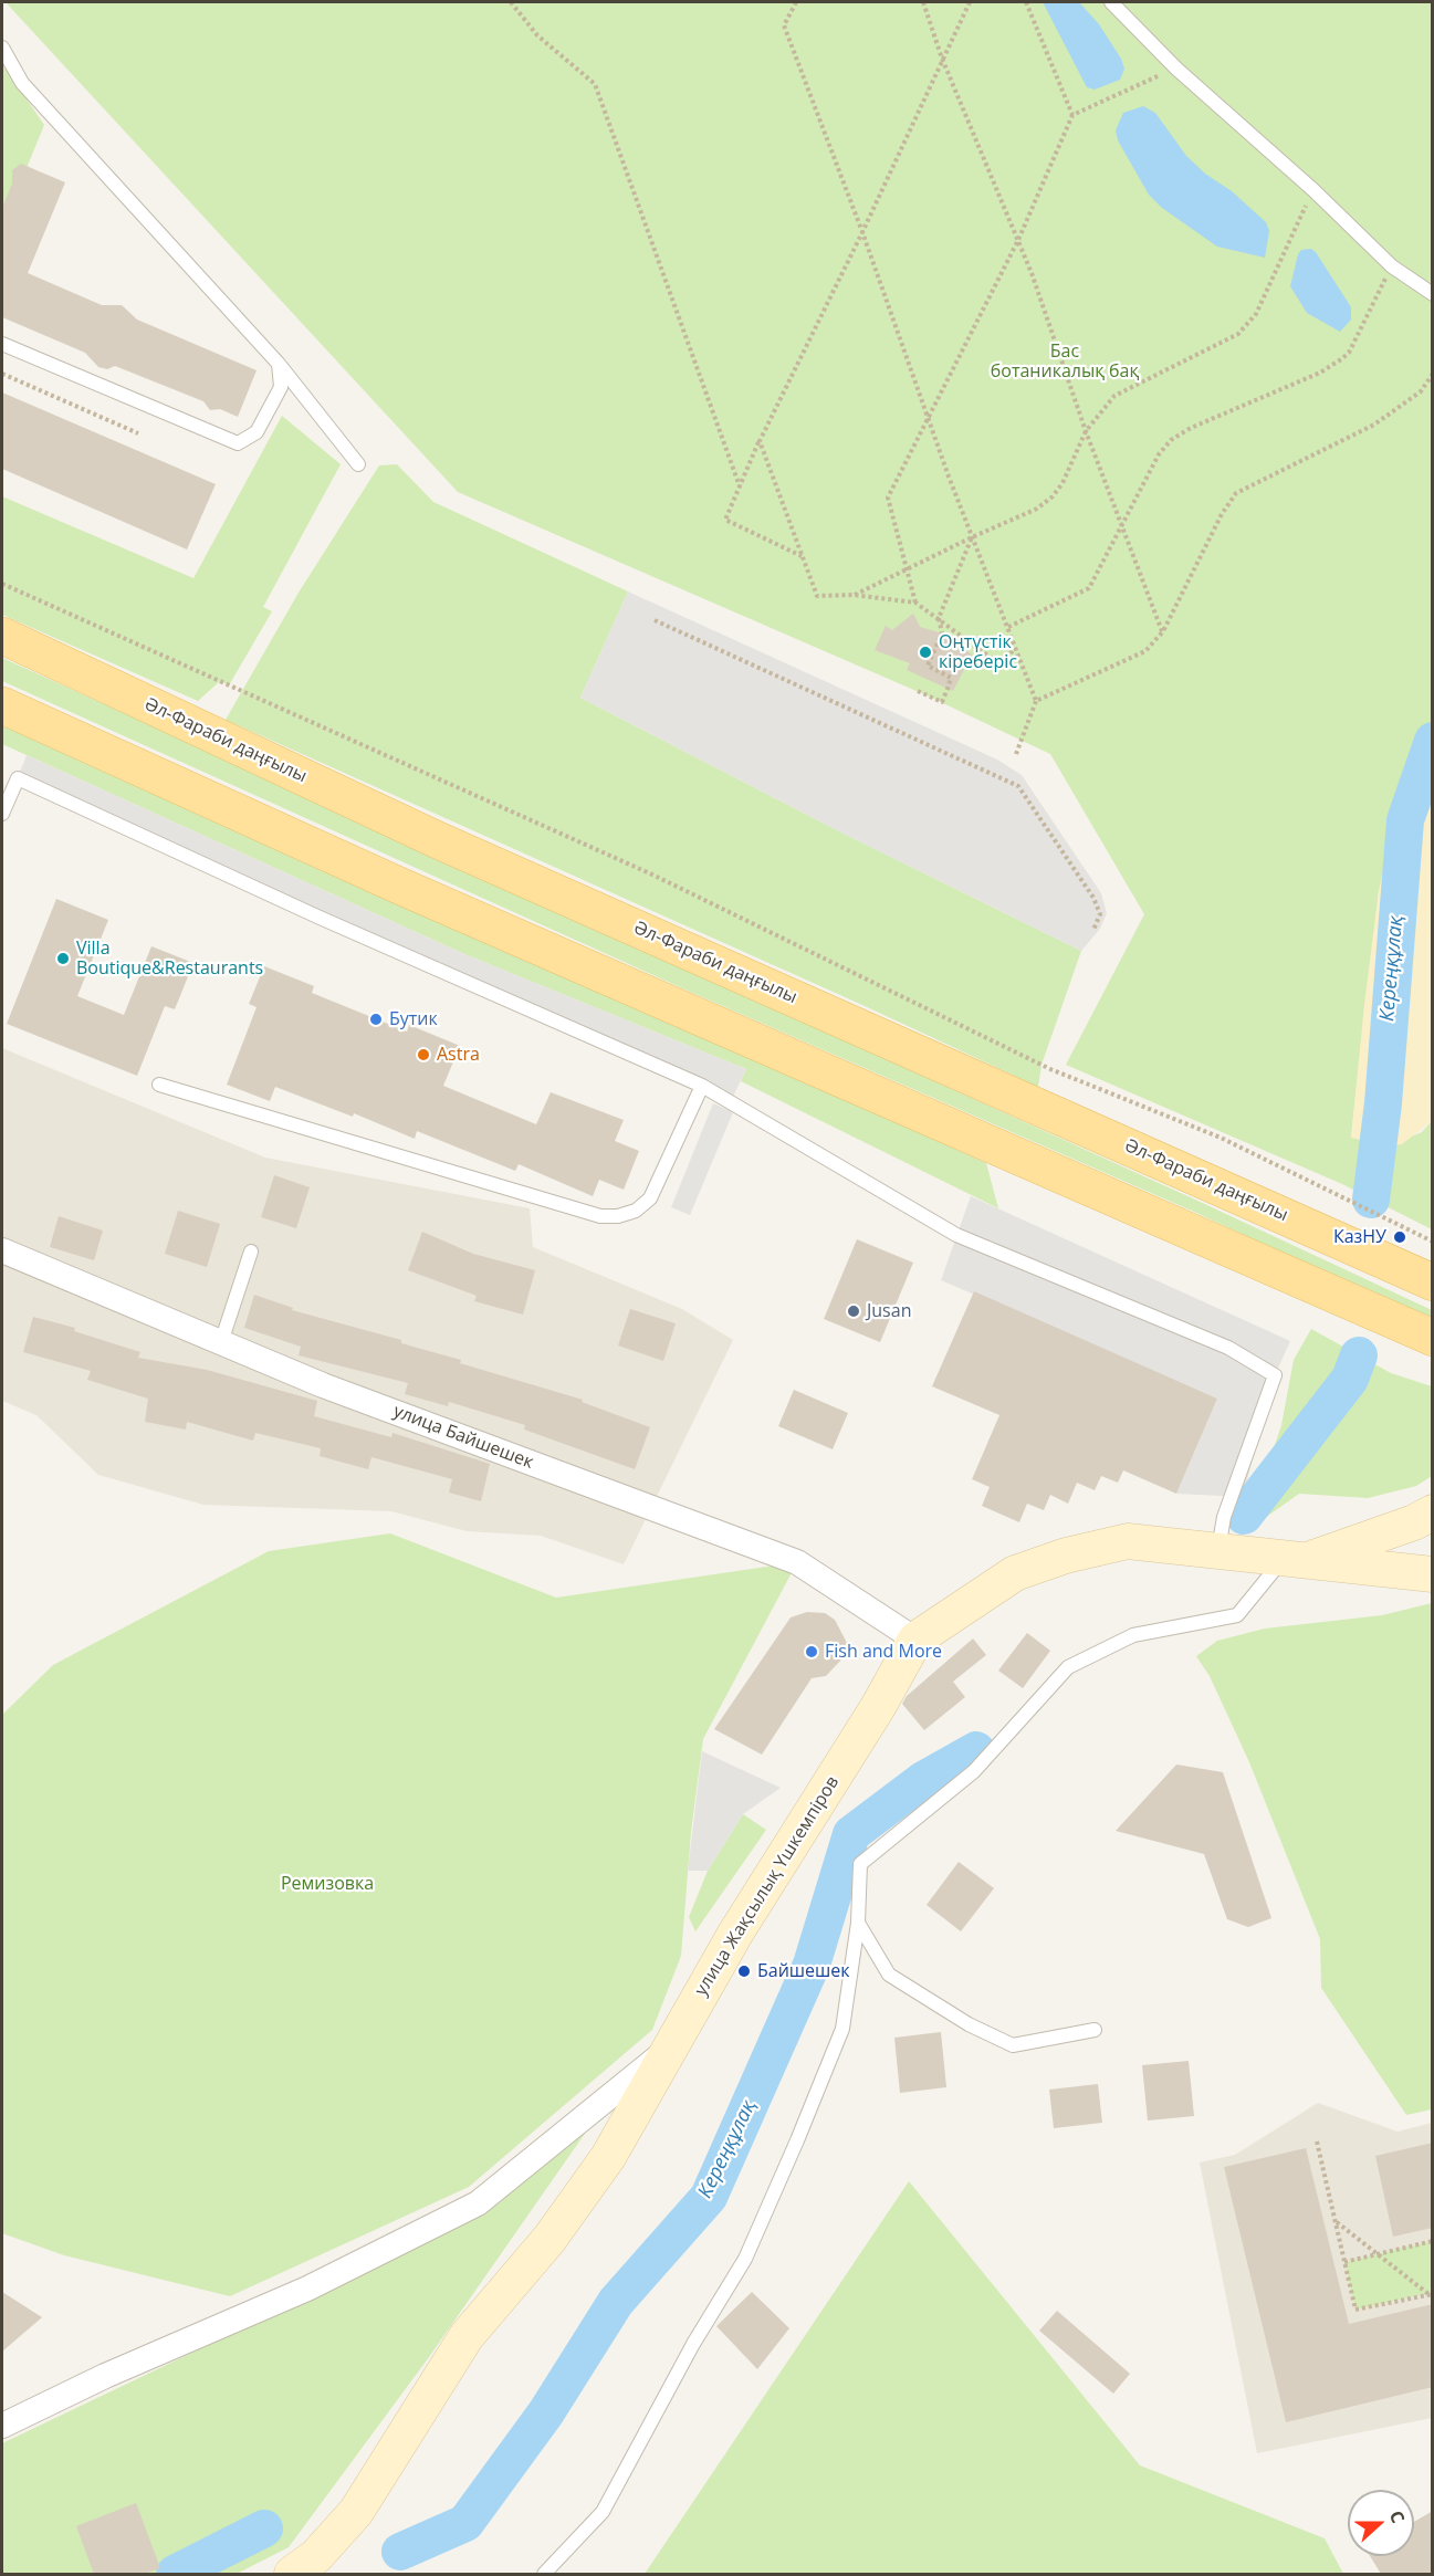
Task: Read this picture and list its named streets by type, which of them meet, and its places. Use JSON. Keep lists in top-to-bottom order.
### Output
{
  "streets": {
    "main road": ["Әл-Фараби даңғылы"],
    "street": ["улица Байшешек", "улица Жақсылық Үшкемпіров"]
  },
  "crossings": [
    ["улица Байшешек", "улица Жақсылық Үшкемпіров"]
  ],
  "water": ["Кереңқұлақ"],
  "parks": ["Бас ботаникалық бақ", "Ремизовка"],
  "places": [
    "Оңтүстік кіреберіс",
    "Villa Boutique&Restaurants",
    "Бутик",
    "Astra",
    "КазНУ",
    "Jusan",
    "Fish and More",
    "Байшешек"
  ],
  "north": "right"
}
